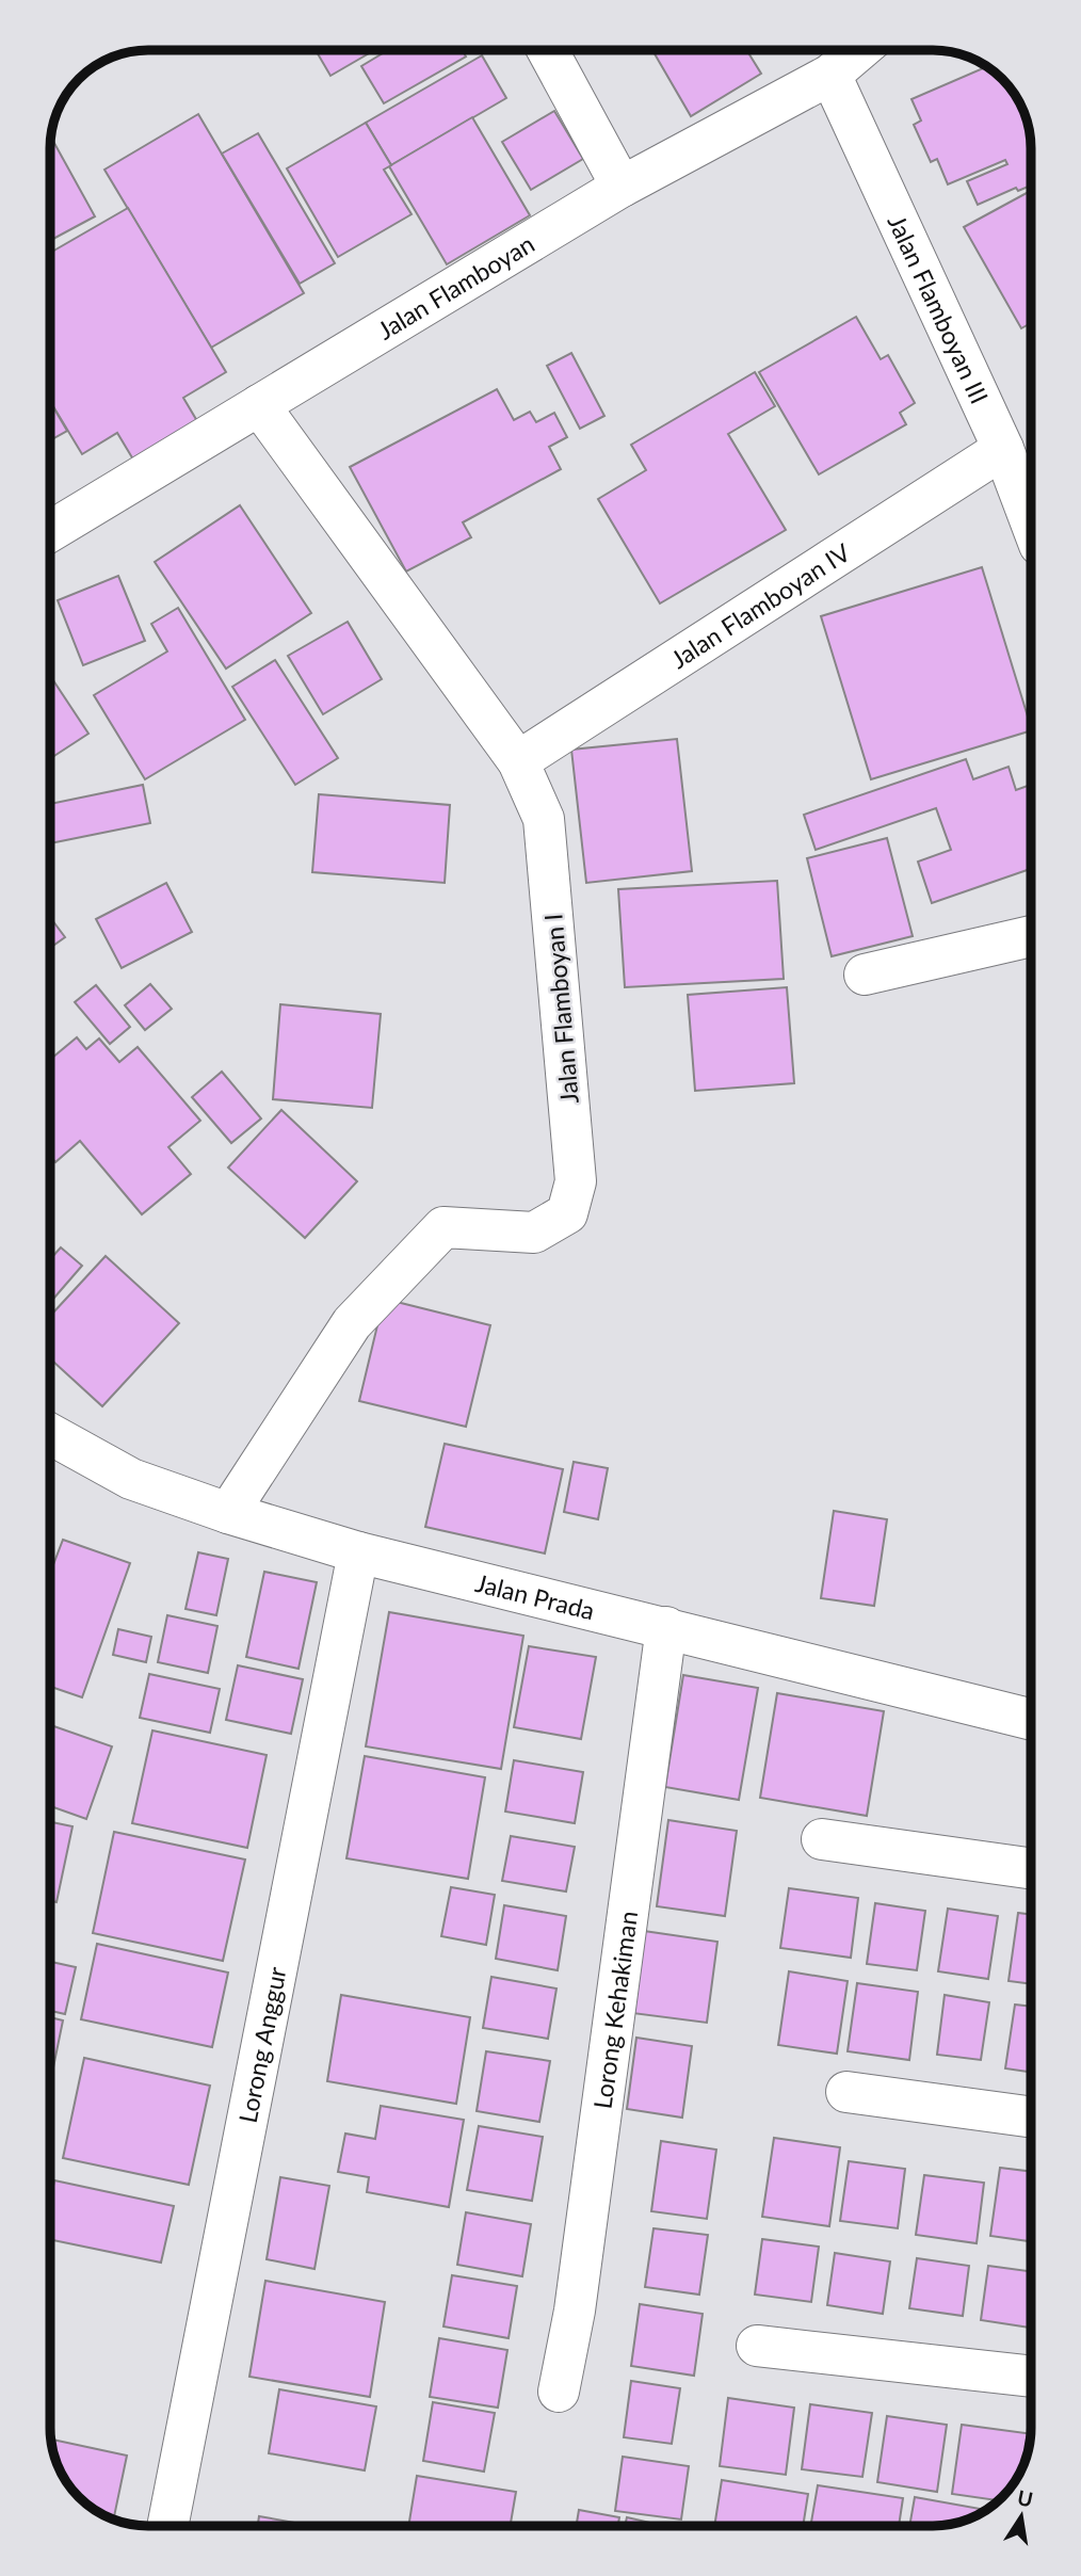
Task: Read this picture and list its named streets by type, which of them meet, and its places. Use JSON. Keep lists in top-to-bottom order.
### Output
{
  "streets": {
    "street": [
      "Jalan Flamboyan",
      "Jalan Flamboyan III",
      "Jalan Flamboyan IV",
      "Jalan Flamboyan I",
      "Jalan Prada",
      "Lorong Kehakiman",
      "Lorong Anggur"
    ]
  },
  "crossings": [
    ["Jalan Flamboyan", "Jalan Flamboyan III"],
    ["Jalan Flamboyan", "Jalan Flamboyan I"],
    ["Jalan Flamboyan III", "Jalan Flamboyan IV"],
    ["Jalan Flamboyan IV", "Jalan Flamboyan I"],
    ["Jalan Flamboyan I", "Jalan Prada"],
    ["Jalan Prada", "Lorong Kehakiman"],
    ["Jalan Prada", "Lorong Anggur"]
  ],
  "north": "top"
}
